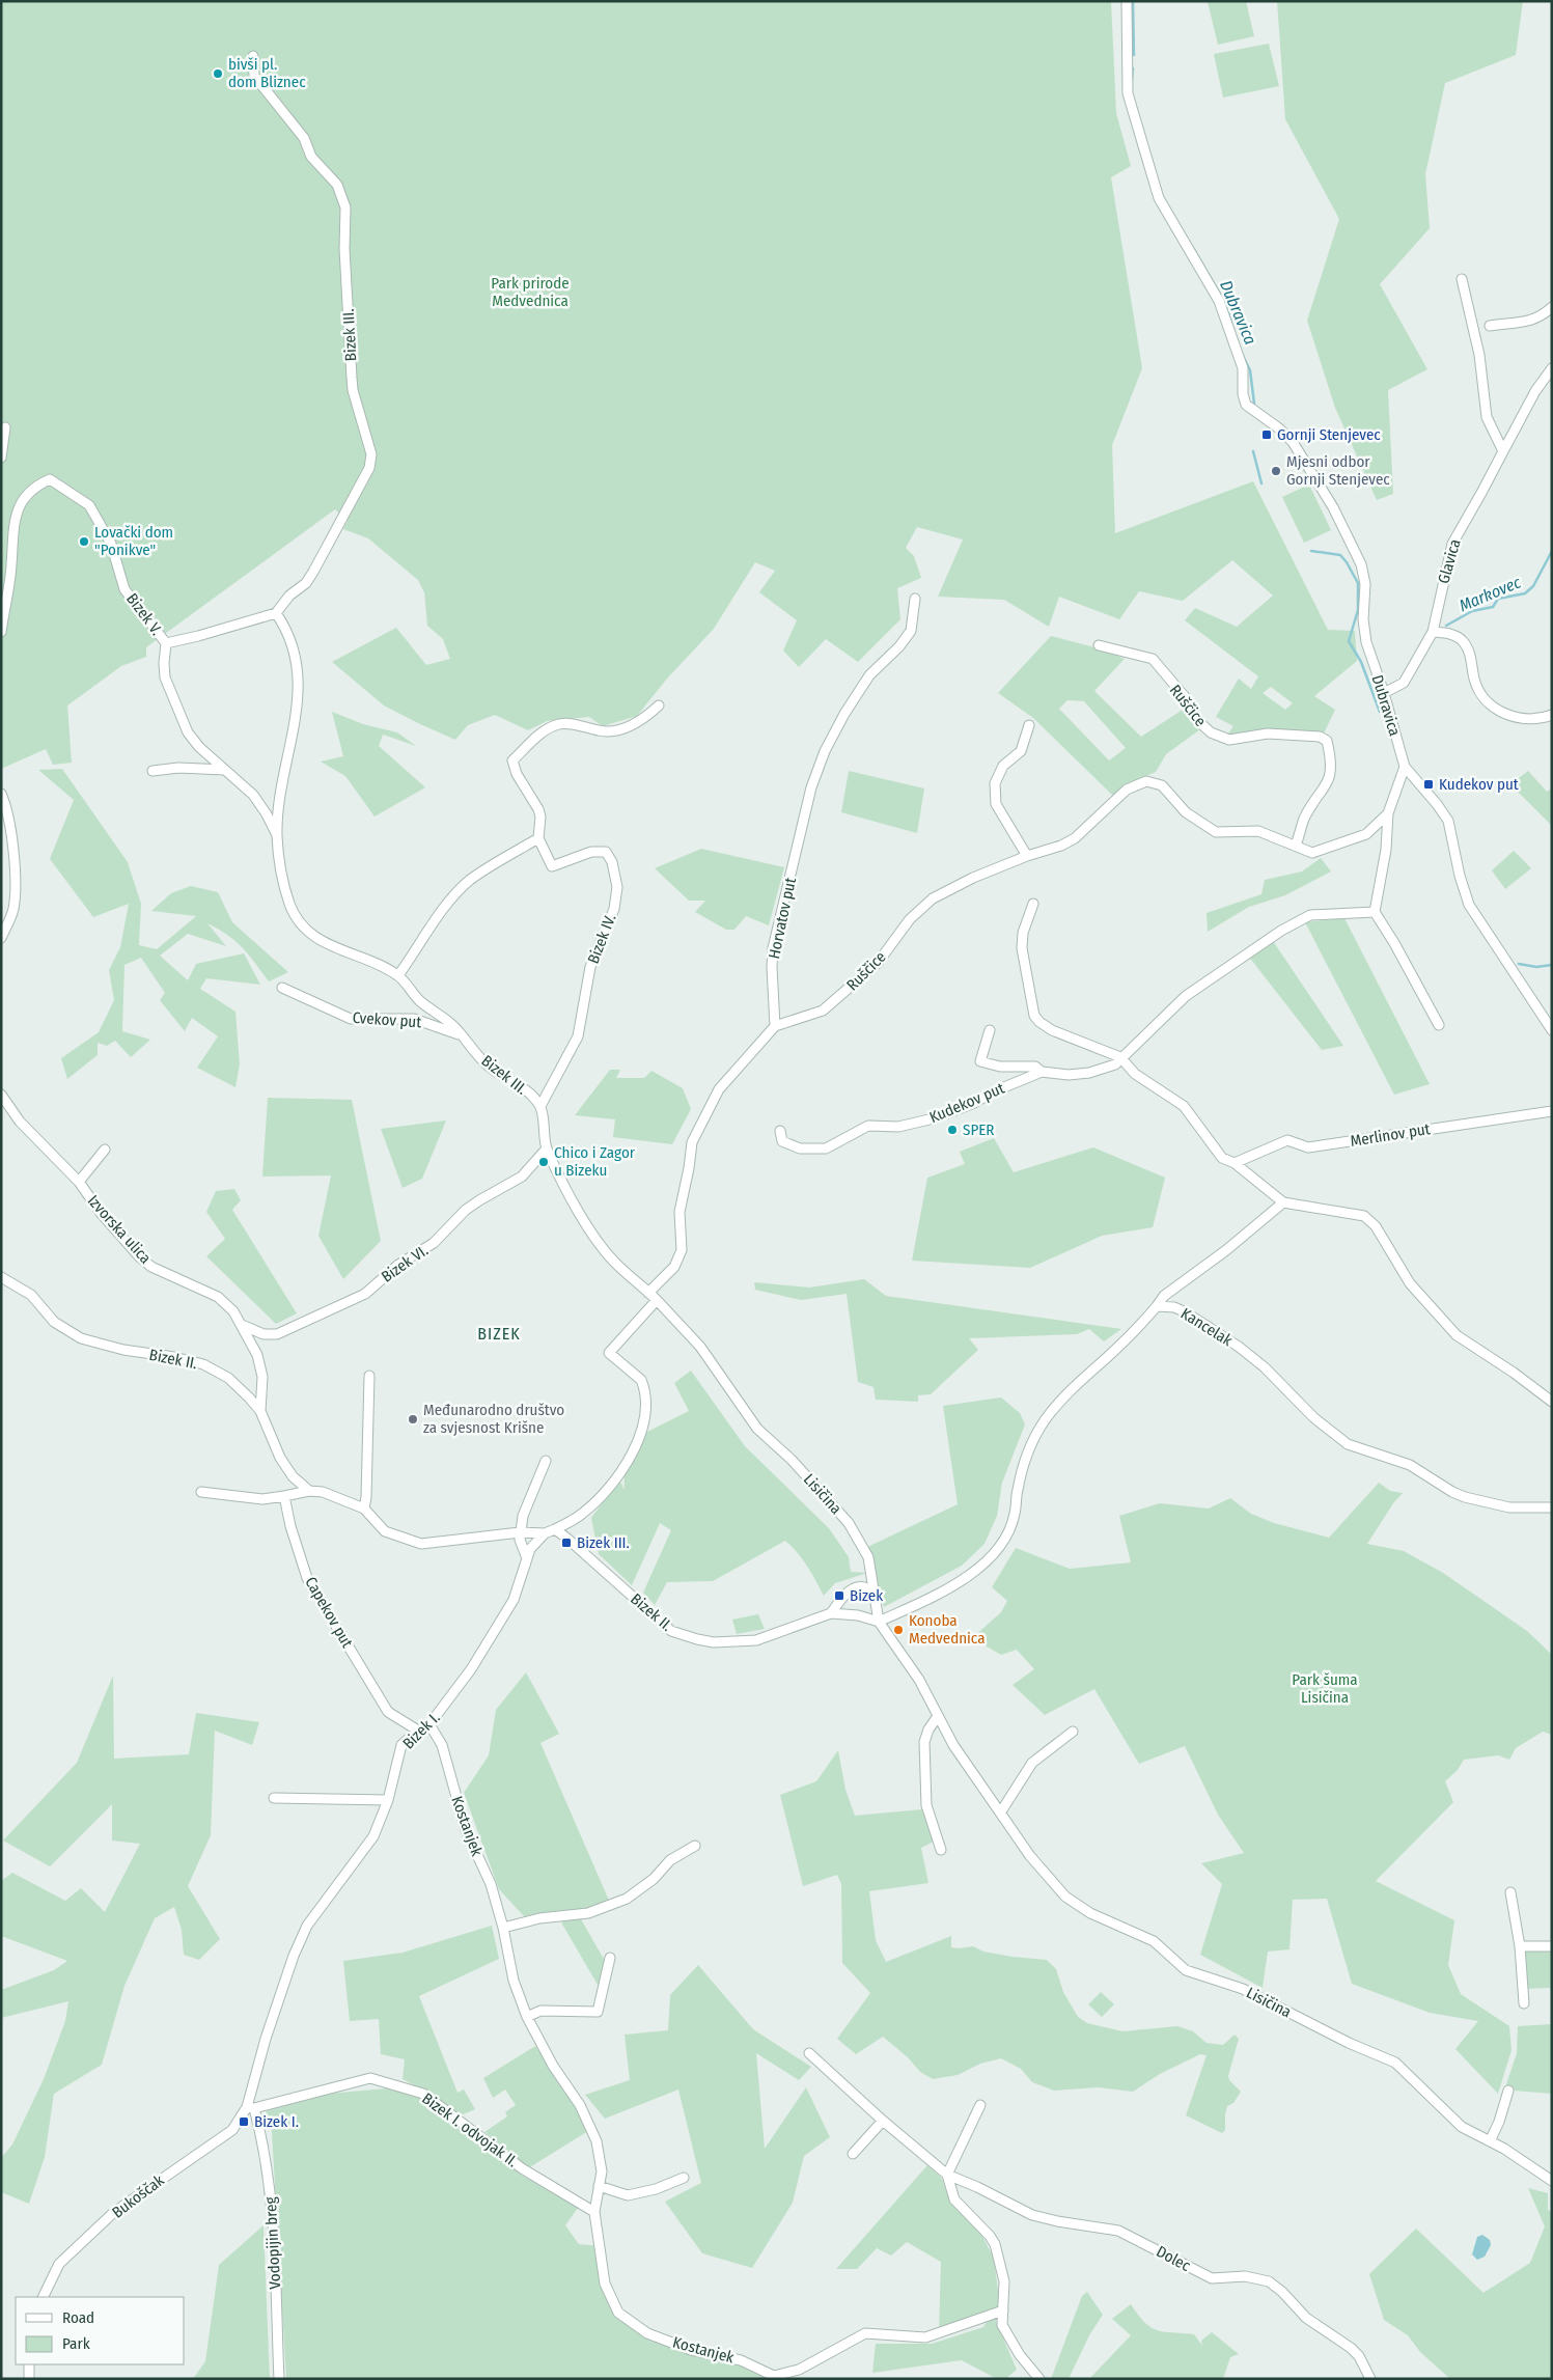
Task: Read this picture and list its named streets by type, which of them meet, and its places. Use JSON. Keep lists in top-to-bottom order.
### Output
{
  "streets": {
    "street": [
      "Bizek III.",
      "Glavica",
      "Bizek V.",
      "Ruščice",
      "Dubravica",
      "Horvatov put",
      "Bizek IV.",
      "Cvekov put",
      "Kudekov put",
      "Merlinov put",
      "Izvorska ulica",
      "Bizek VI.",
      "Kancelak",
      "Bizek II.",
      "Lisičina",
      "Capekov put",
      "Bizek I.",
      "Kostanjek",
      "Bizek I. odvojak II.",
      "Bukoščak",
      "Vodopijin breg",
      "Dolec"
    ]
  },
  "crossings": [
    ["Bizek III.", "Bizek V."],
    ["Bizek III.", "Bizek IV."],
    ["Bizek III.", "Cvekov put"],
    ["Bizek III.", "Bizek VI."],
    ["Bizek III.", "Lisičina"],
    ["Glavica", "Dubravica"],
    ["Ruščice", "Horvatov put"],
    ["Izvorska ulica", "Bizek VI."],
    ["Izvorska ulica", "Bizek II."],
    ["Bizek II.", "Lisičina"],
    ["Capekov put", "Bizek I."],
    ["Bizek I.", "Kostanjek"],
    ["Bizek I.", "Bizek I. odvojak II."],
    ["Bizek I.", "Bukoščak"],
    ["Bizek I.", "Vodopijin breg"],
    ["Kostanjek", "Bizek I. odvojak II."],
    ["Bizek I. odvojak II.", "Bukoščak"],
    ["Bizek I. odvojak II.", "Vodopijin breg"],
    ["Bukoščak", "Vodopijin breg"]
  ],
  "districts": ["BIZEK"],
  "water": ["Dubravica", "Markovec"],
  "parks": ["Park prirode Medvednica", "Park šuma Lisičina"],
  "places": {
    "other": [
      "bivši pl. dom Bliznec",
      "Mjesni odbor Gornji Stenjevec",
      "Lovački dom \"Ponikve\"",
      "SPER",
      "Chico i Zagor u Bizeku",
      "Međunarodno društvo za svjesnost Krišne",
      "Konoba Medvednica"
    ],
    "transit": [
      "Gornji Stenjevec",
      "Kudekov put",
      "Bizek III.",
      "Bizek",
      "Bizek I."
    ]
  },
  "legend": ["Road", "Park"]
}
